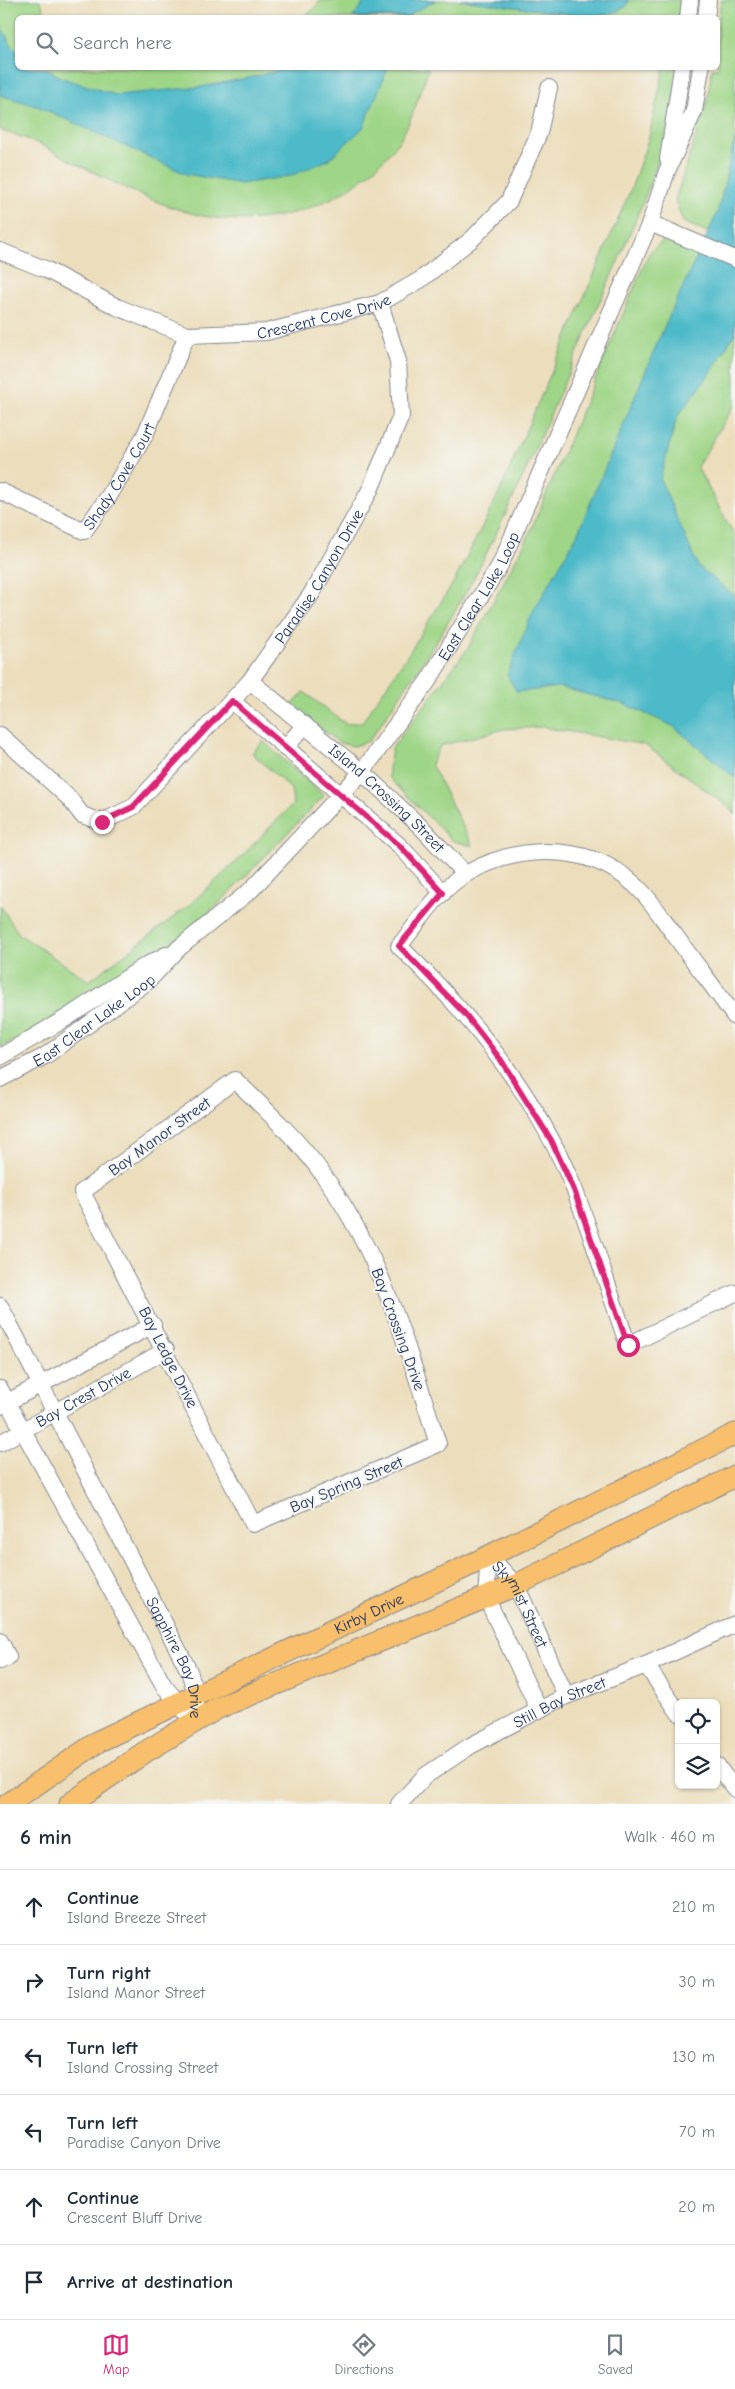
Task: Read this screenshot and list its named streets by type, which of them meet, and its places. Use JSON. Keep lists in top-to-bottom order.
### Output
{
  "streets": {
    "main road": ["Kirby Drive"],
    "street": [
      "Crescent Cove Drive",
      "Shady Cove Court",
      "Paradise Canyon Drive",
      "East Clear Lake Loop",
      "Island Crossing Street",
      "Bay Manor Street",
      "Bay Crossing Drive",
      "Bay Ledge Drive",
      "Bay Crest Drive",
      "Bay Spring Street",
      "Skymist Street",
      "Sapphire Bay Drive",
      "Still Bay Street"
    ]
  },
  "crossings": [
    ["Crescent Cove Drive", "Shady Cove Court"],
    ["Crescent Cove Drive", "Paradise Canyon Drive"],
    ["Paradise Canyon Drive", "Island Crossing Street"],
    ["East Clear Lake Loop", "Island Crossing Street"],
    ["Bay Manor Street", "Bay Crossing Drive"],
    ["Bay Manor Street", "Bay Ledge Drive"],
    ["Bay Crossing Drive", "Bay Spring Street"],
    ["Bay Ledge Drive", "Bay Crest Drive"],
    ["Bay Ledge Drive", "Bay Spring Street"],
    ["Bay Crest Drive", "Sapphire Bay Drive"],
    ["Skymist Street", "Kirby Drive"],
    ["Skymist Street", "Still Bay Street"],
    ["Kirby Drive", "Sapphire Bay Drive"]
  ],
  "page": {
    "search": "Search here",
    "heading": ["6 min", "Walk · 460 m"],
    "list": [
      ["Continue", "Island Breeze Street", "210 m"],
      ["Turn right", "Island Manor Street", "30 m"],
      ["Turn left", "Island Crossing Street", "130 m"],
      ["Turn left", "Paradise Canyon Drive", "70 m"],
      ["Continue", "Crescent Bluff Drive", "20 m"],
      "Arrive at destination"
    ],
    "nav": ["Map", "Directions", "Saved"]
  }
}
